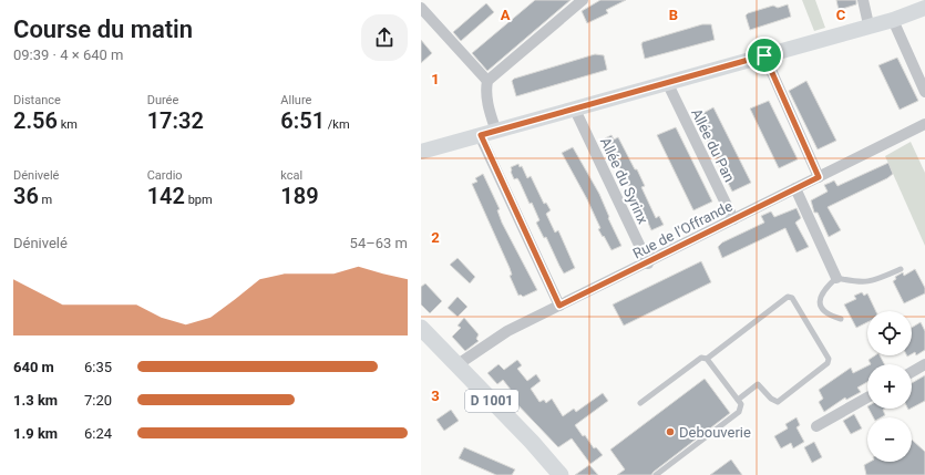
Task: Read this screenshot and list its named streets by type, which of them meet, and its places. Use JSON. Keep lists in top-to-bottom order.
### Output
{
  "streets": {
    "main road": ["D 1001"],
    "street": ["Allée du Pan", "Allée du Syrinx", "Rue de l'Offrande"]
  },
  "crossings": [
    ["Allée du Pan", "Rue de l'Offrande"],
    ["Allée du Syrinx", "Rue de l'Offrande"],
    ["Rue de l'Offrande", "D 1001"]
  ],
  "places": ["Debouverie"],
  "page": {
    "heading": ["Course du matin", "09:39 · 4 × 640 m"],
    "stats": [
      ["Distance", "2.56 km"],
      ["Durée", "17:32"],
      ["Allure", "6:51 /km"],
      ["Dénivelé", "36 m"],
      ["Cardio", "142 bpm"],
      ["kcal", "189"]
    ],
    "chart": ["Dénivelé", "54–63 m"],
    "map_buttons": ["+", "−"],
    "list": [
      {
        "name": "640 m",
        "note": "6:35"
      },
      {
        "name": "1.3 km",
        "note": "7:20"
      },
      {
        "name": "1.9 km",
        "note": "6:24"
      }
    ]
  },
  "grid": {
    "columns": ["A", "B", "C"],
    "rows": ["1", "2", "3"]
  }
}
